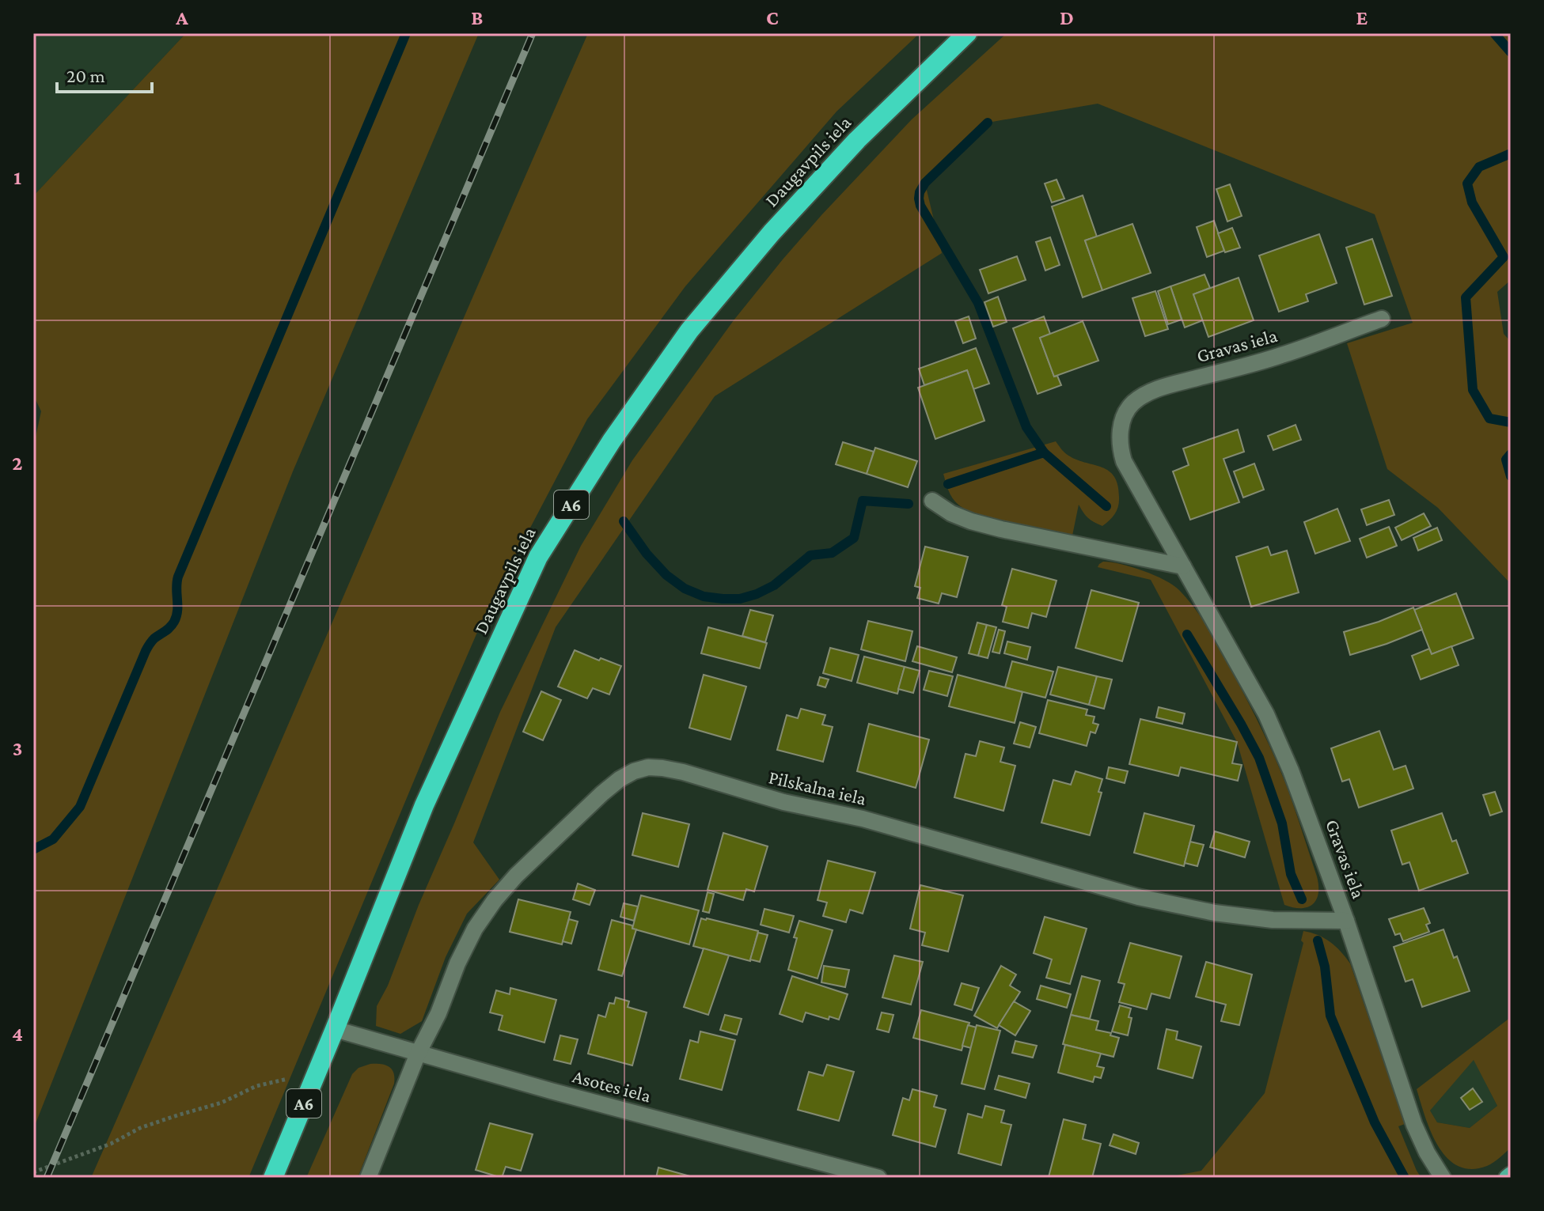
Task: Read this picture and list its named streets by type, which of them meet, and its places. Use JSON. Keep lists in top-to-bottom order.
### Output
{
  "streets": {
    "highway": ["Daugavpils iela", "A6"],
    "street": ["Gravas iela", "Pilskalna iela", "Asotes iela"]
  },
  "crossings": [
    ["Daugavpils iela", "Asotes iela"],
    ["Gravas iela", "Pilskalna iela"],
    ["Pilskalna iela", "Asotes iela"]
  ],
  "scale_bar": "20 m",
  "grid": {
    "columns": [
      "A",
      "B",
      "C",
      "D",
      "E"
    ],
    "rows": [
      "1",
      "2",
      "3",
      "4"
    ]
  }
}
